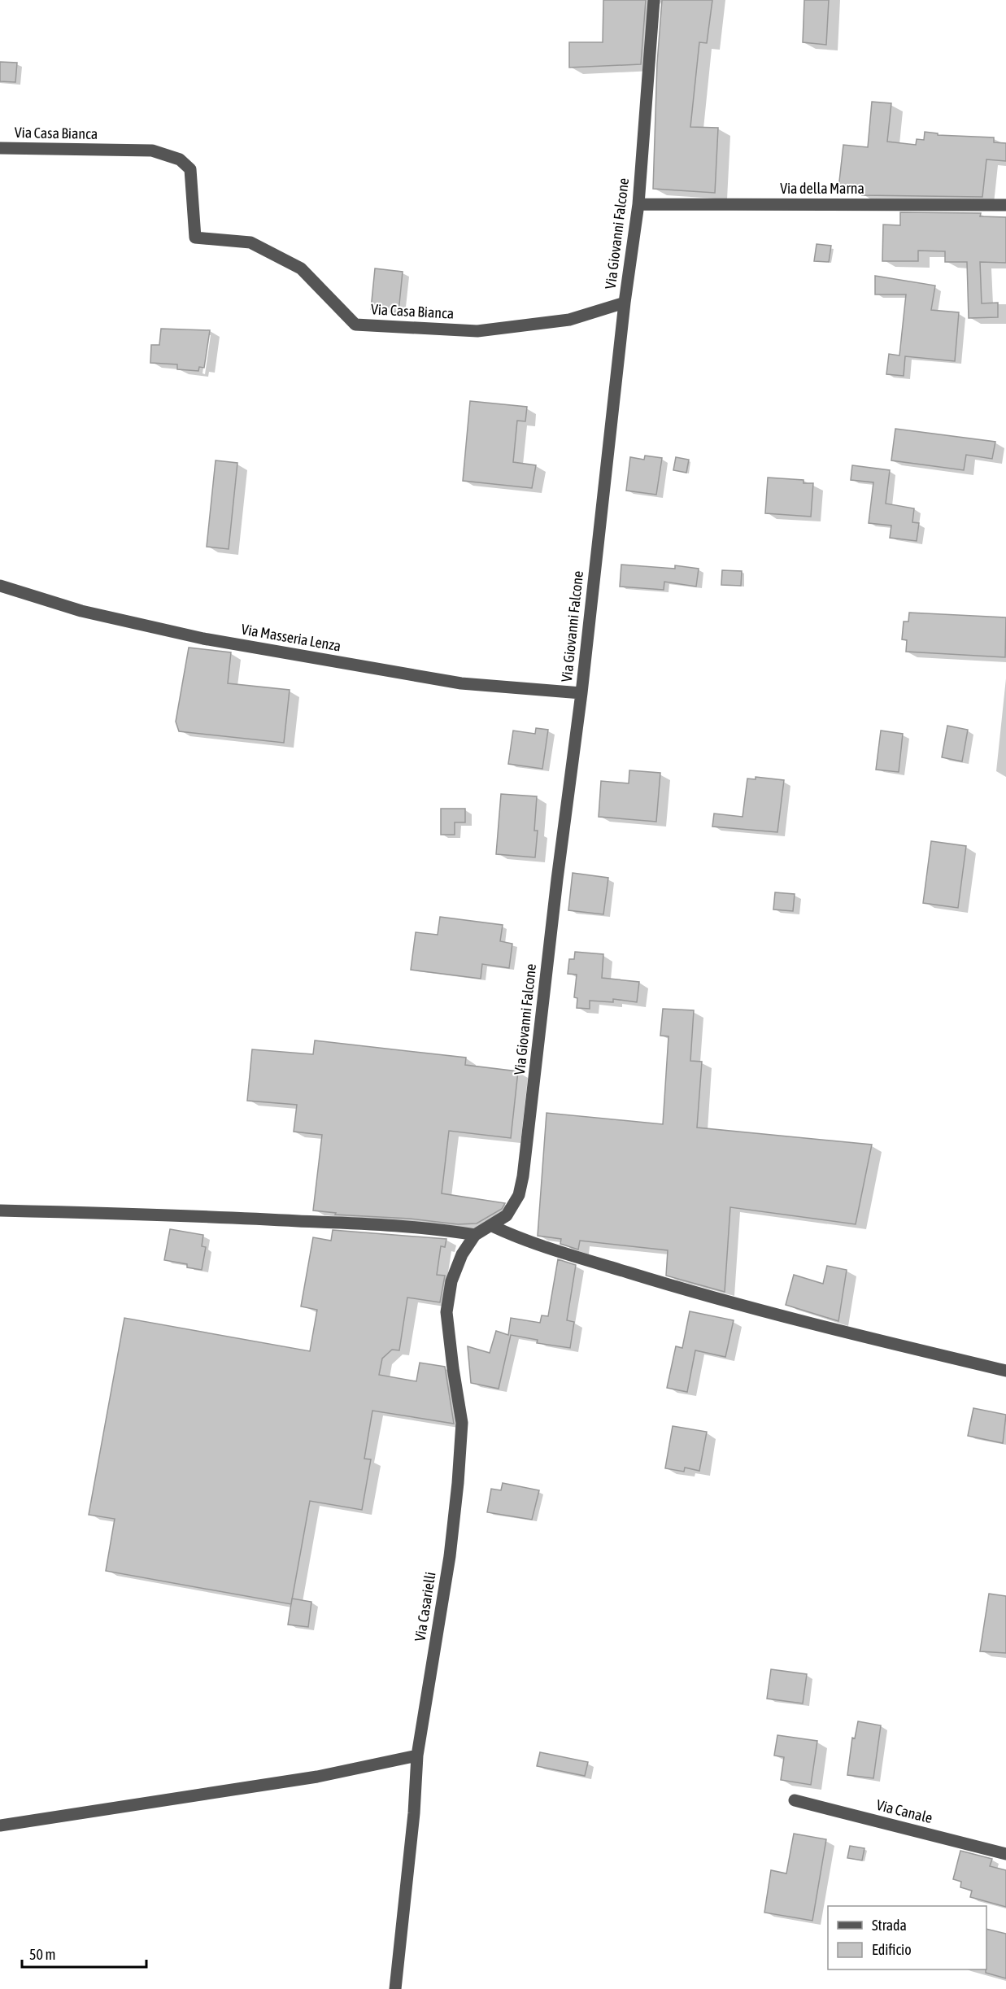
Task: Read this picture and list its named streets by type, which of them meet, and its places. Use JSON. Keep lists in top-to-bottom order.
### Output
{
  "streets": {
    "street": [
      "Via Casa Bianca",
      "Via della Marna",
      "Via Giovanni Falcone",
      "Via Masseria Lenza",
      "Via Casarielli",
      "Via Canale"
    ]
  },
  "crossings": [
    ["Via Casa Bianca", "Via Giovanni Falcone"],
    ["Via della Marna", "Via Giovanni Falcone"],
    ["Via Giovanni Falcone", "Via Masseria Lenza"],
    ["Via Giovanni Falcone", "Via Casarielli"]
  ],
  "legend": ["Strada", "Edificio"],
  "scale_bar": "50 m"
}
